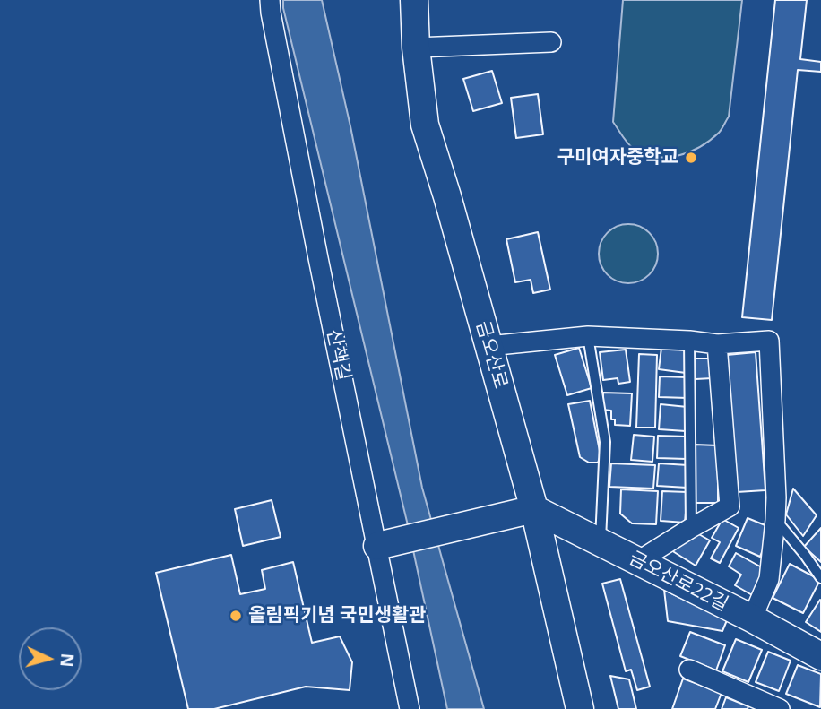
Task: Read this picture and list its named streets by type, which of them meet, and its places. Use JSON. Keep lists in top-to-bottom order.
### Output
{
  "streets": {
    "street": ["산책길", "금오산로", "금오산로22길"]
  },
  "crossings": [
    ["금오산로", "금오산로22길"]
  ],
  "places": ["구미여자중학교", "올림픽기념 국민생활관"],
  "north": "right"
}
